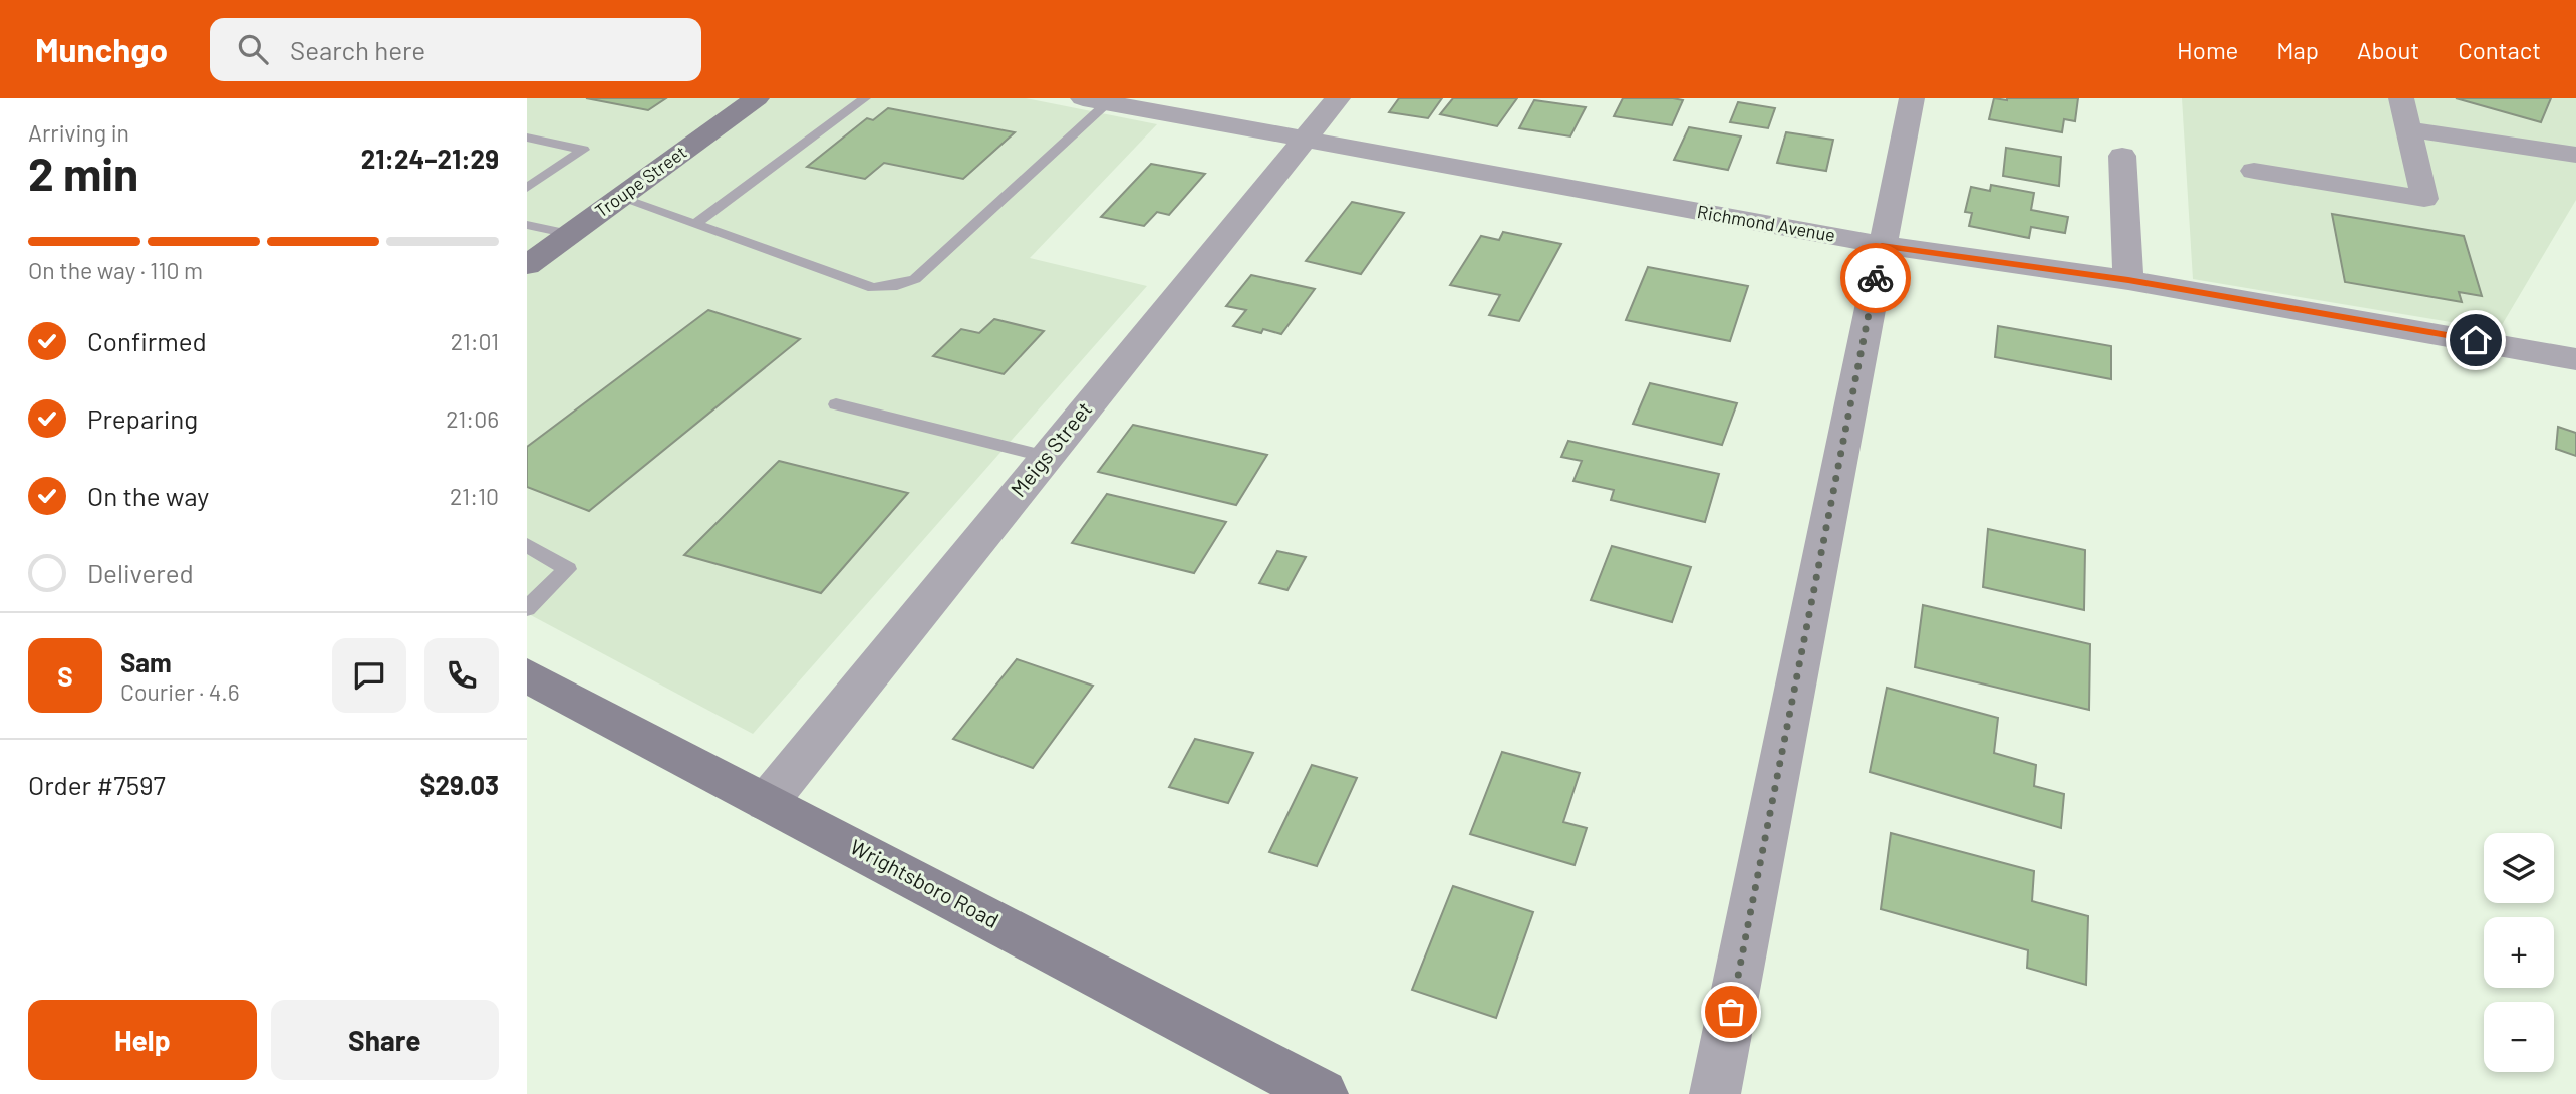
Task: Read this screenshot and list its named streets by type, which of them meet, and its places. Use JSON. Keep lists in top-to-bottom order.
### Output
{
  "streets": {
    "main road": ["Troupe Street", "Wrightsboro Road"],
    "street": ["Richmond Avenue", "Meigs Street"]
  },
  "crossings": [
    ["Richmond Avenue", "Meigs Street"],
    ["Meigs Street", "Wrightsboro Road"]
  ],
  "page": {
    "header": "Munchgo",
    "search": "Search here",
    "nav": [
      "Home",
      "Map",
      "About",
      "Contact"
    ],
    "heading": ["2 min", "Arriving in", "21:24–21:29"],
    "panel": [
      "Sam",
      "Courier · 4.6",
      "Order #7597",
      "$29.03"
    ],
    "bar": "On the way · 110 m",
    "list": [
      ["Confirmed", "21:01"],
      ["Preparing", "21:06"],
      ["On the way", "21:10"],
      "Delivered"
    ],
    "round": "S",
    "map_buttons": ["+", "−"],
    "buttons": ["Help", "Share"]
  }
}
